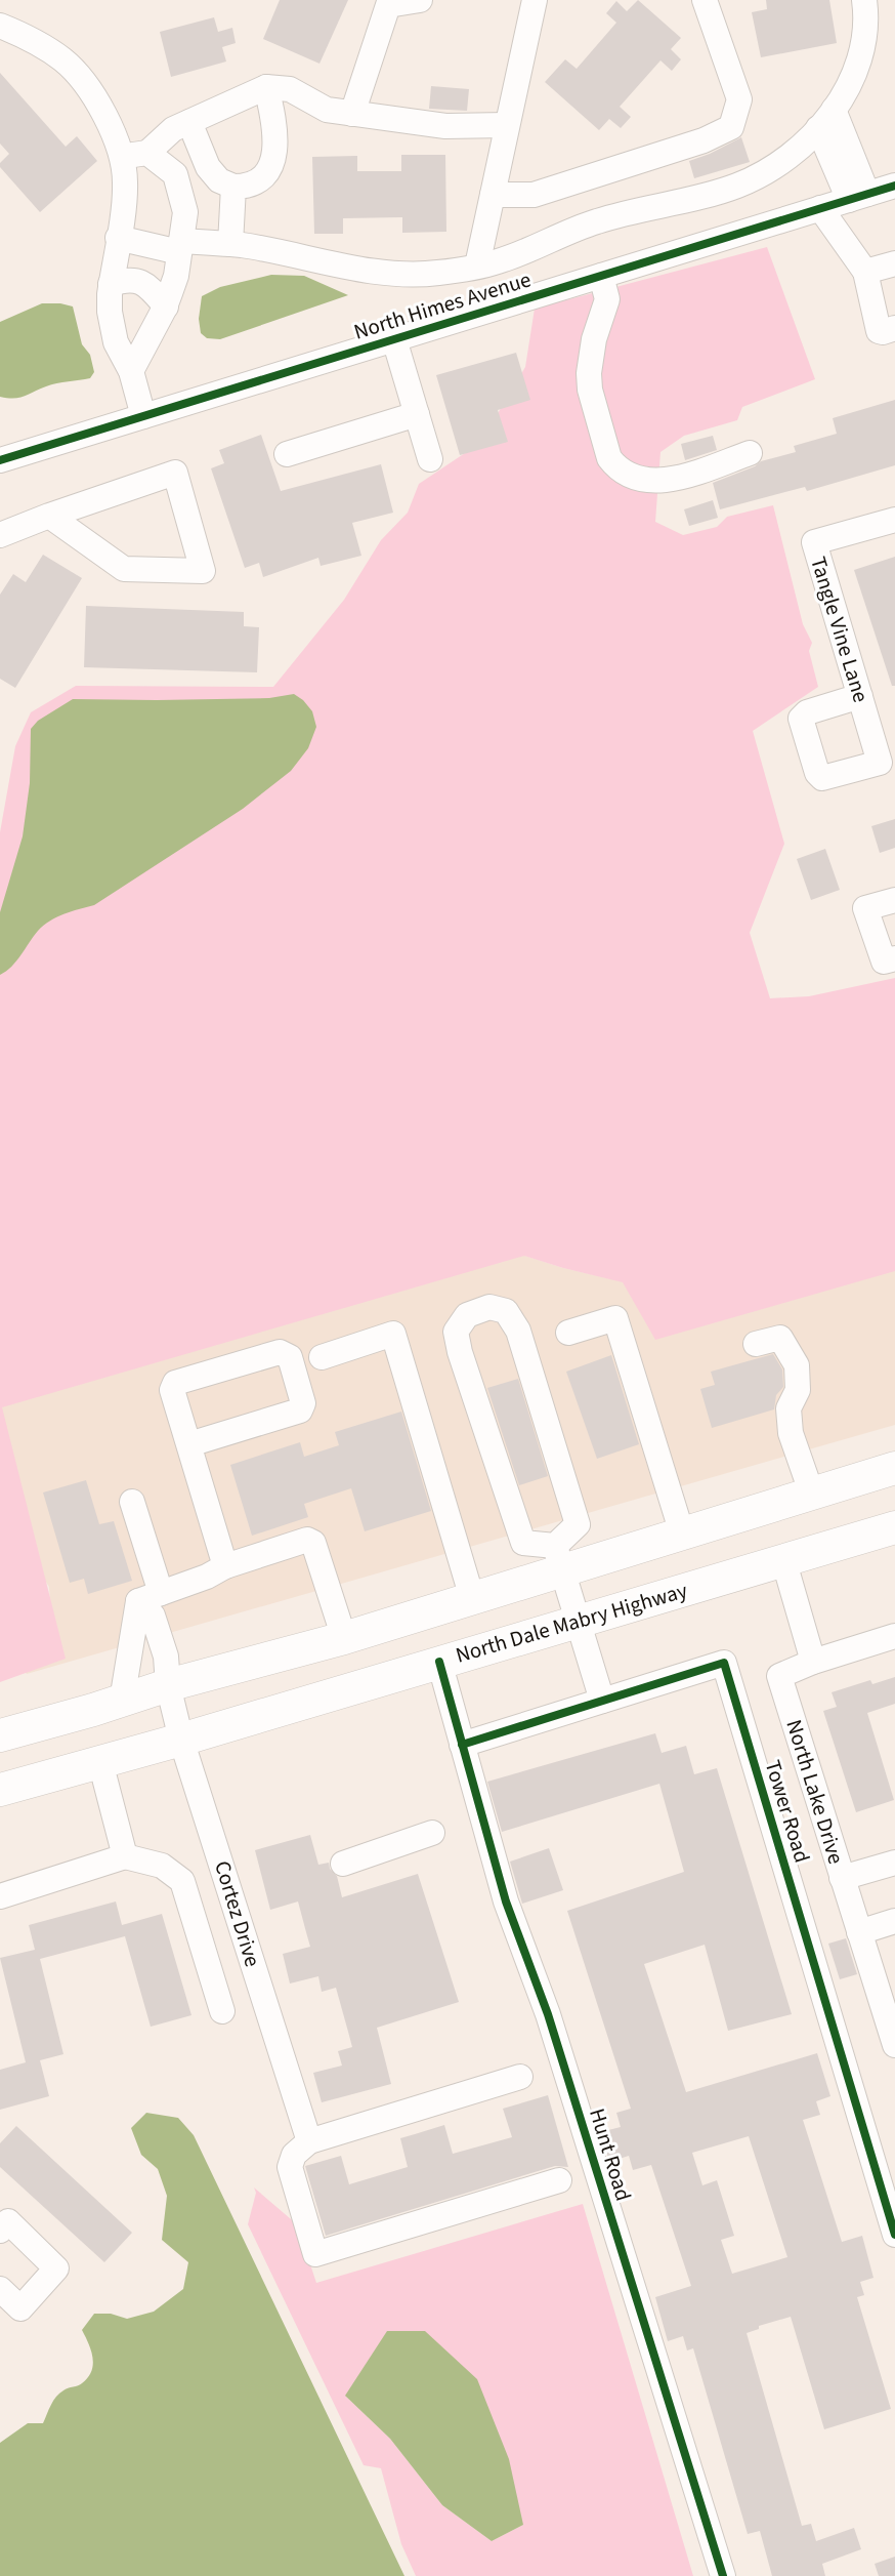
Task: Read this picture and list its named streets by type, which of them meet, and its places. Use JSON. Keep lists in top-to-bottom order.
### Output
{
  "streets": {
    "main road": ["North Dale Mabry Highway"],
    "street": [
      "North Himes Avenue",
      "Tangle Vine Lane",
      "North Lake Drive",
      "Tower Road",
      "Cortez Drive",
      "Hunt Road"
    ]
  },
  "crossings": [
    ["North Dale Mabry Highway", "Cortez Drive"],
    ["North Dale Mabry Highway", "Hunt Road"],
    ["Tower Road", "Hunt Road"]
  ]
}
